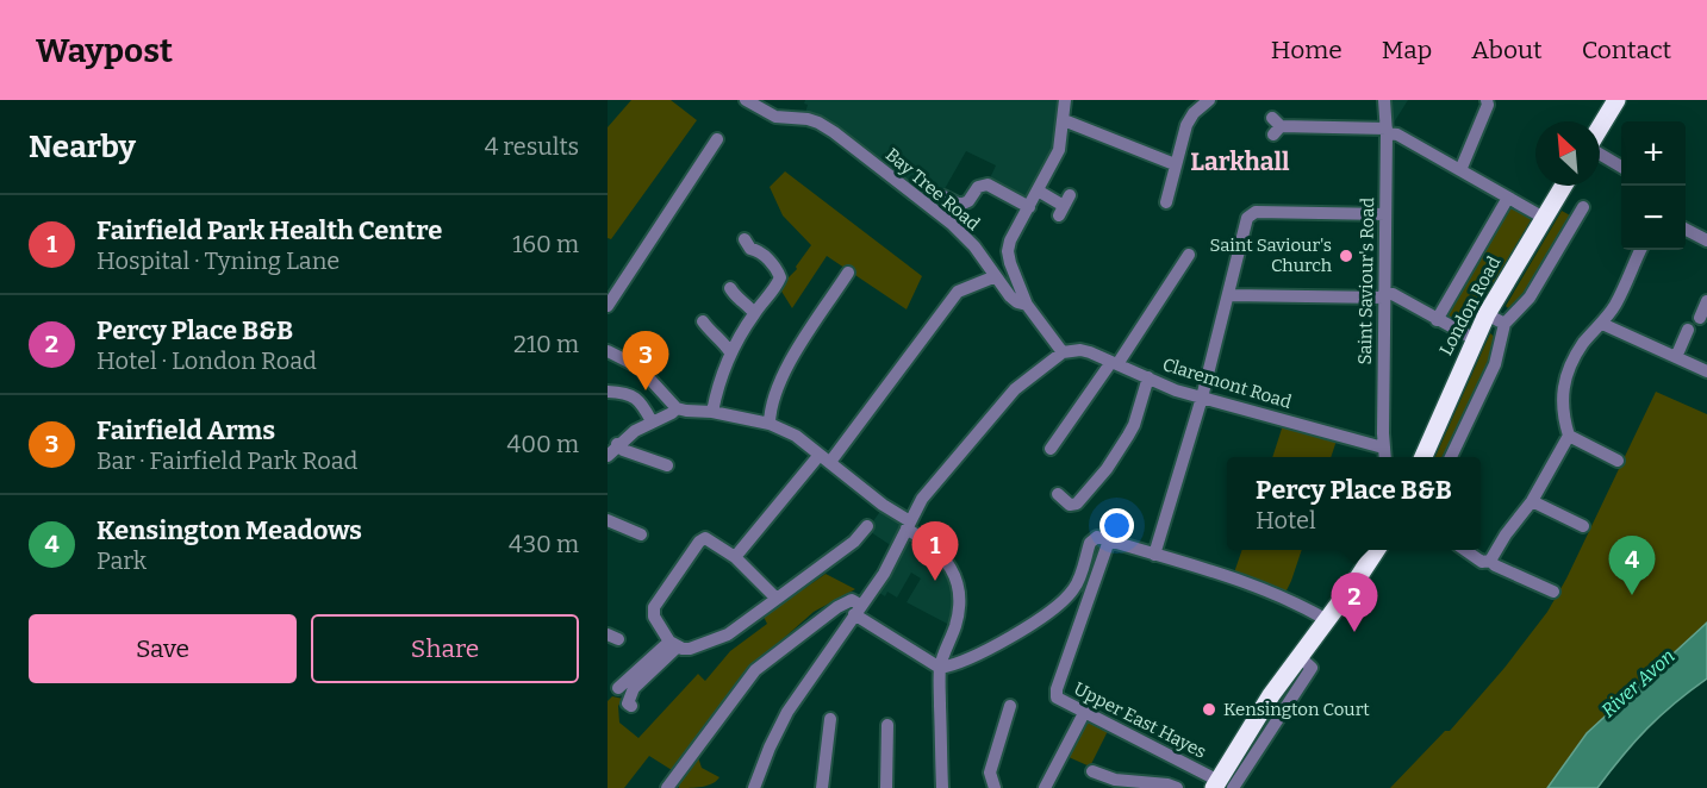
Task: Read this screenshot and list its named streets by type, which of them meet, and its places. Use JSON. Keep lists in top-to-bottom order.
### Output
{
  "streets": {
    "highway": ["London Road"],
    "street": [
      "Bay Tree Road",
      "Saint Saviour's Road",
      "Claremont Road",
      "Upper East Hayes"
    ]
  },
  "crossings": [
    ["Bay Tree Road", "Claremont Road"],
    ["Saint Saviour's Road", "Claremont Road"]
  ],
  "districts": ["Larkhall"],
  "water": ["River Avon"],
  "places": ["Saint Saviour's Church", "Kensington Court"],
  "north": "top left",
  "page": {
    "header": "Waypost",
    "nav": [
      "Home",
      "Map",
      "About",
      "Contact"
    ],
    "heading": ["Nearby", "4 results"],
    "map_buttons": ["+", "−"],
    "list": [
      {
        "mark": "1",
        "name": "Fairfield Park Health Centre",
        "note": "Hospital · Tyning Lane",
        "value": "160 m"
      },
      {
        "mark": "2",
        "name": "Percy Place B&B",
        "note": "Hotel · London Road",
        "value": "210 m"
      },
      {
        "mark": "3",
        "name": "Fairfield Arms",
        "note": "Bar · Fairfield Park Road",
        "value": "400 m"
      },
      {
        "mark": "4",
        "name": "Kensington Meadows",
        "note": "Park",
        "value": "430 m"
      }
    ],
    "pins": [
      "3",
      "1",
      "4",
      "2"
    ],
    "popup": ["Percy Place B&B", "Hotel"],
    "buttons": ["Save", "Share"]
  }
}
